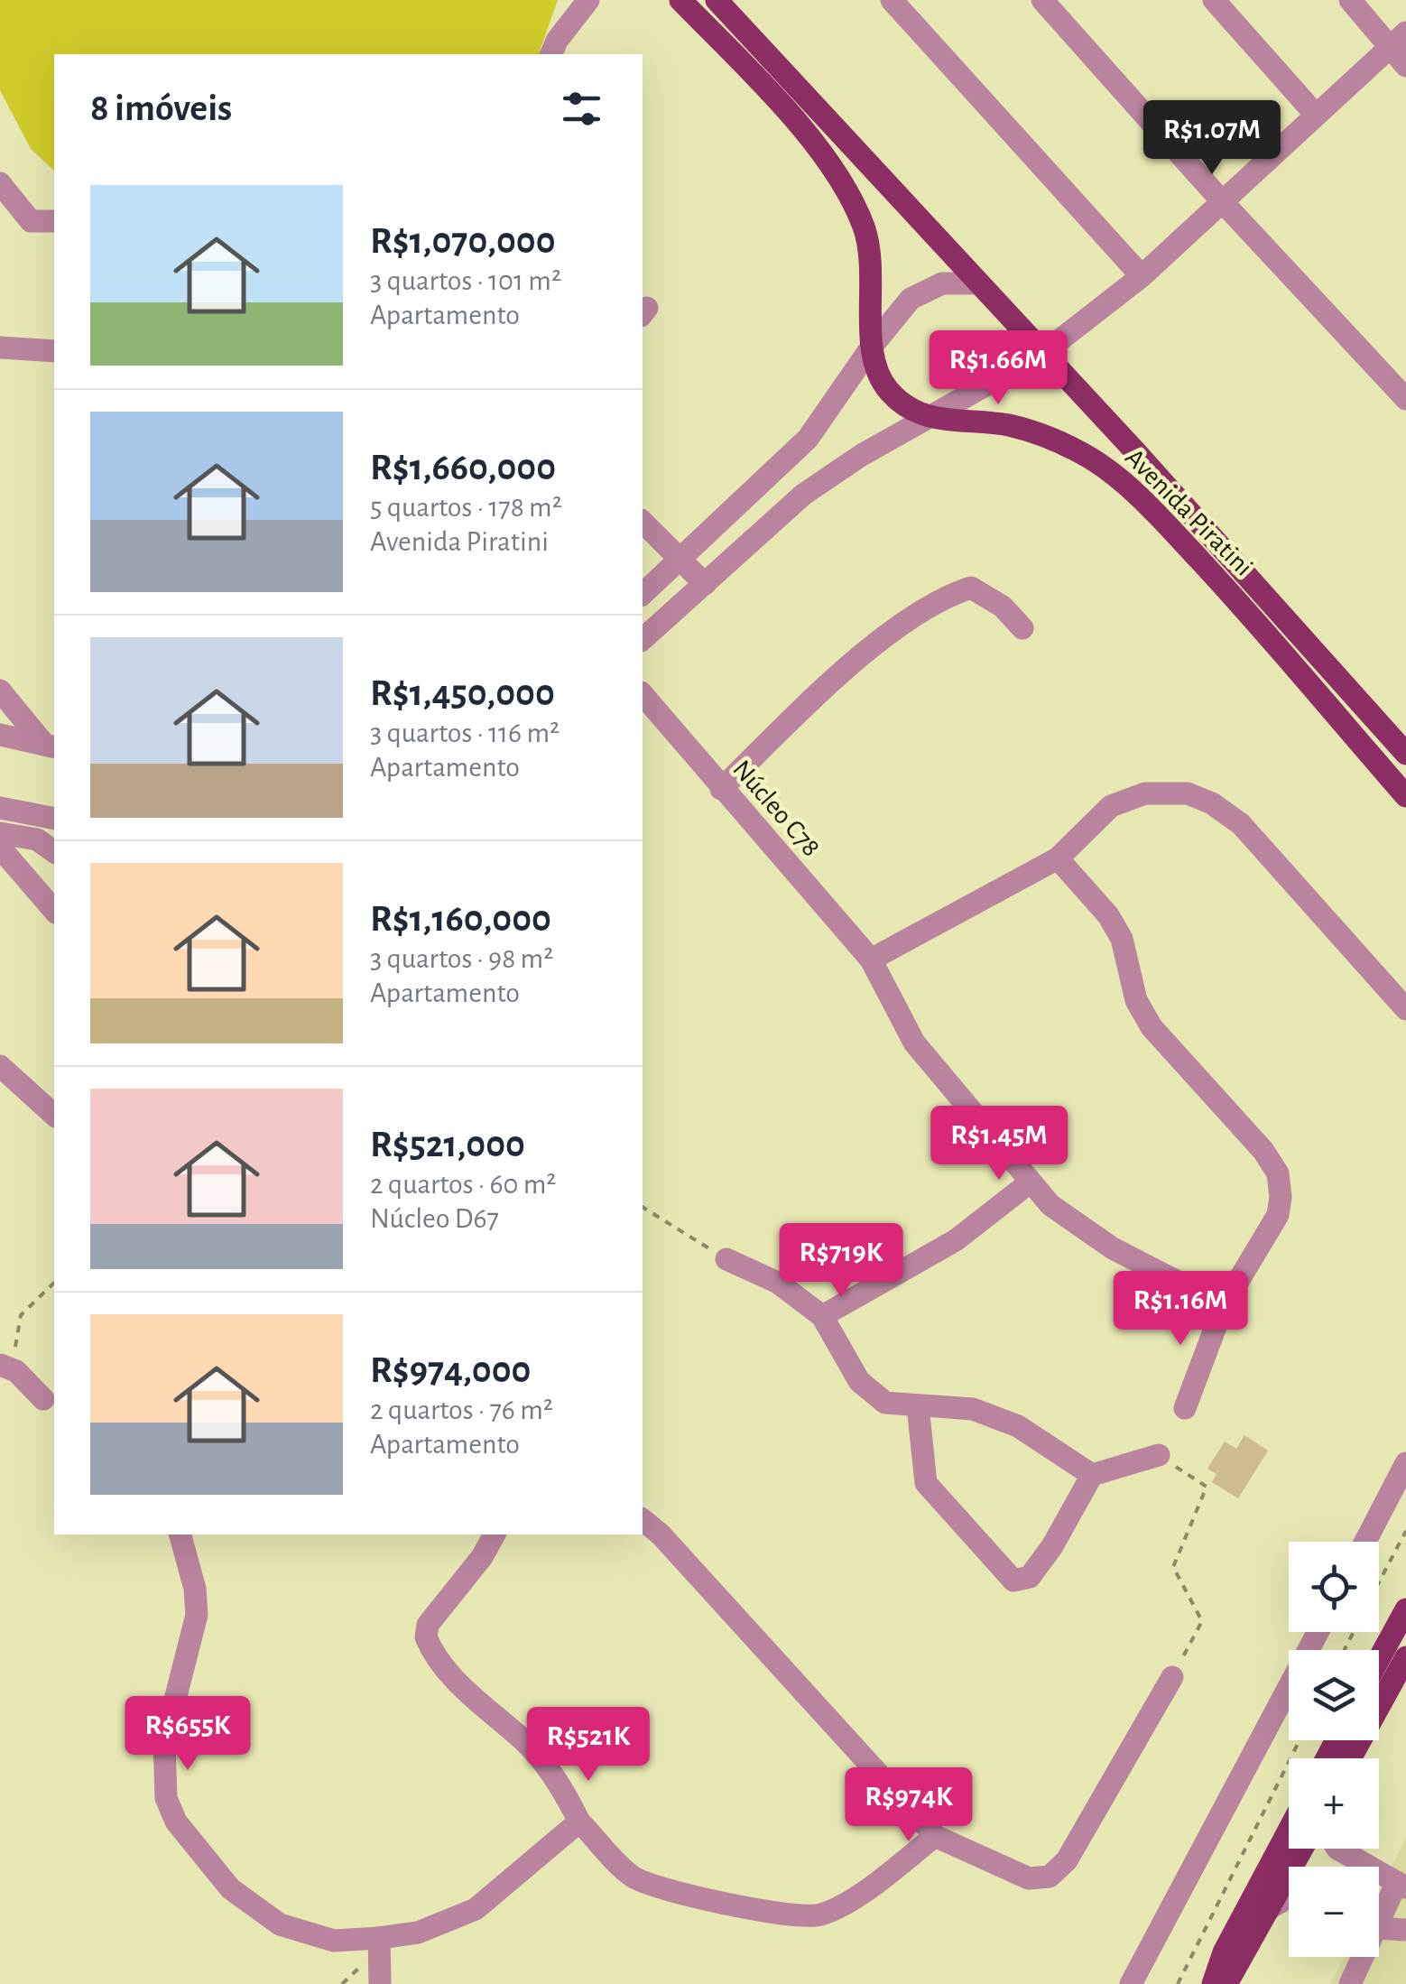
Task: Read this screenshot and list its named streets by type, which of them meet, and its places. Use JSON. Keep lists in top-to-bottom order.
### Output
{
  "streets": {
    "main road": ["Avenida Piratini"],
    "street": ["Núcleo C78"]
  },
  "page": {
    "heading": "8 imóveis",
    "price": [
      "R$1.07M",
      "R$1.66M",
      "R$1.45M",
      "R$719K",
      "R$1.16M",
      "R$655K",
      "R$521K",
      "R$974K"
    ],
    "list": [
      {
        "name": "R$1,070,000",
        "note": "3 quartos · 101 m² · Apartamento"
      },
      {
        "name": "R$1,660,000",
        "note": "5 quartos · 178 m² · Avenida Piratini"
      },
      {
        "name": "R$1,450,000",
        "note": "3 quartos · 116 m² · Apartamento"
      },
      {
        "name": "R$1,160,000",
        "note": "3 quartos · 98 m² · Apartamento"
      },
      {
        "name": "R$521,000",
        "note": "2 quartos · 60 m² · Núcleo D67"
      },
      {
        "name": "R$974,000",
        "note": "2 quartos · 76 m² · Apartamento"
      }
    ],
    "map_buttons": ["+", "−"]
  }
}
